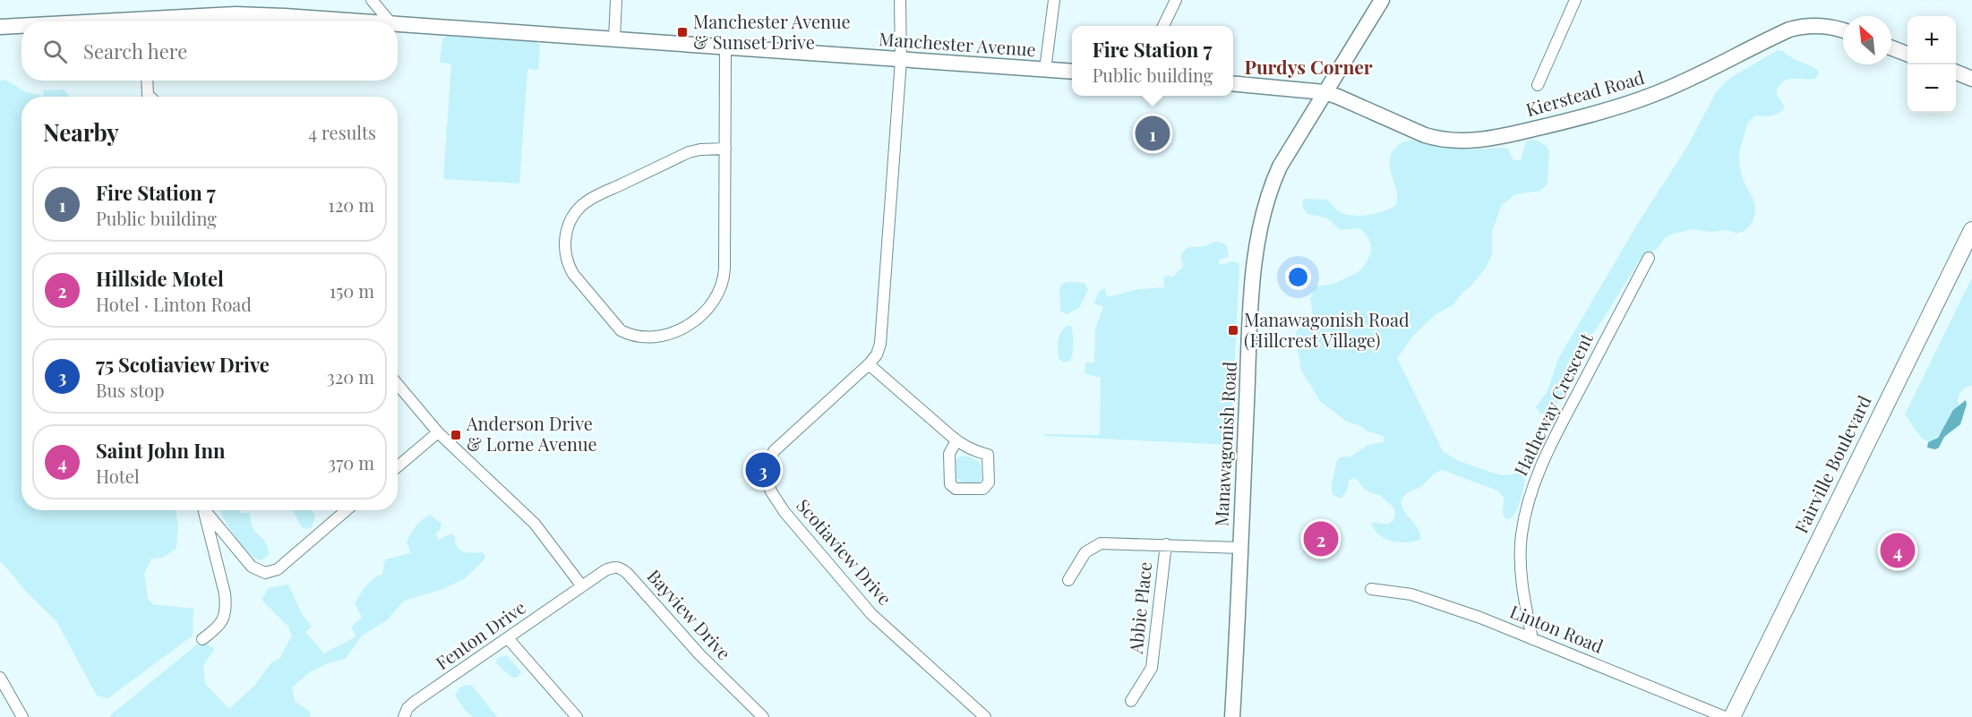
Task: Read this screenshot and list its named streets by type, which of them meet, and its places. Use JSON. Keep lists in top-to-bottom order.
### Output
{
  "streets": {
    "main road": ["Fairville Boulevard"],
    "street": [
      "Manchester Avenue",
      "Kierstead Road",
      "Hatheway Crescent",
      "Manawagonish Road",
      "Scotiaview Drive",
      "Abbie Place",
      "Bayview Drive",
      "Linton Road",
      "Fenton Drive"
    ]
  },
  "crossings": [
    ["Manchester Avenue", "Scotiaview Drive"],
    ["Kierstead Road", "Manawagonish Road"],
    ["Hatheway Crescent", "Linton Road"],
    ["Bayview Drive", "Fenton Drive"]
  ],
  "districts": ["Purdys Corner"],
  "places": {
    "transit": ["Manchester Avenue & Sunset Drive", "Manawagonish Road (Hillcrest Village)", "Anderson Drive & Lorne Avenue"]
  },
  "north": "top left",
  "page": {
    "map_buttons": ["+", "−"],
    "search": "Search here",
    "popup": ["Fire Station 7", "Public building"],
    "heading": ["Nearby", "4 results"],
    "pins": [
      "1",
      "3",
      "2",
      "4"
    ],
    "list": [
      {
        "mark": "1",
        "name": "Fire Station 7",
        "note": "Public building",
        "value": "120 m"
      },
      {
        "mark": "2",
        "name": "Hillside Motel",
        "note": "Hotel · Linton Road",
        "value": "150 m"
      },
      {
        "mark": "3",
        "name": "75 Scotiaview Drive",
        "note": "Bus stop",
        "value": "320 m"
      },
      {
        "mark": "4",
        "name": "Saint John Inn",
        "note": "Hotel",
        "value": "370 m"
      }
    ]
  }
}
